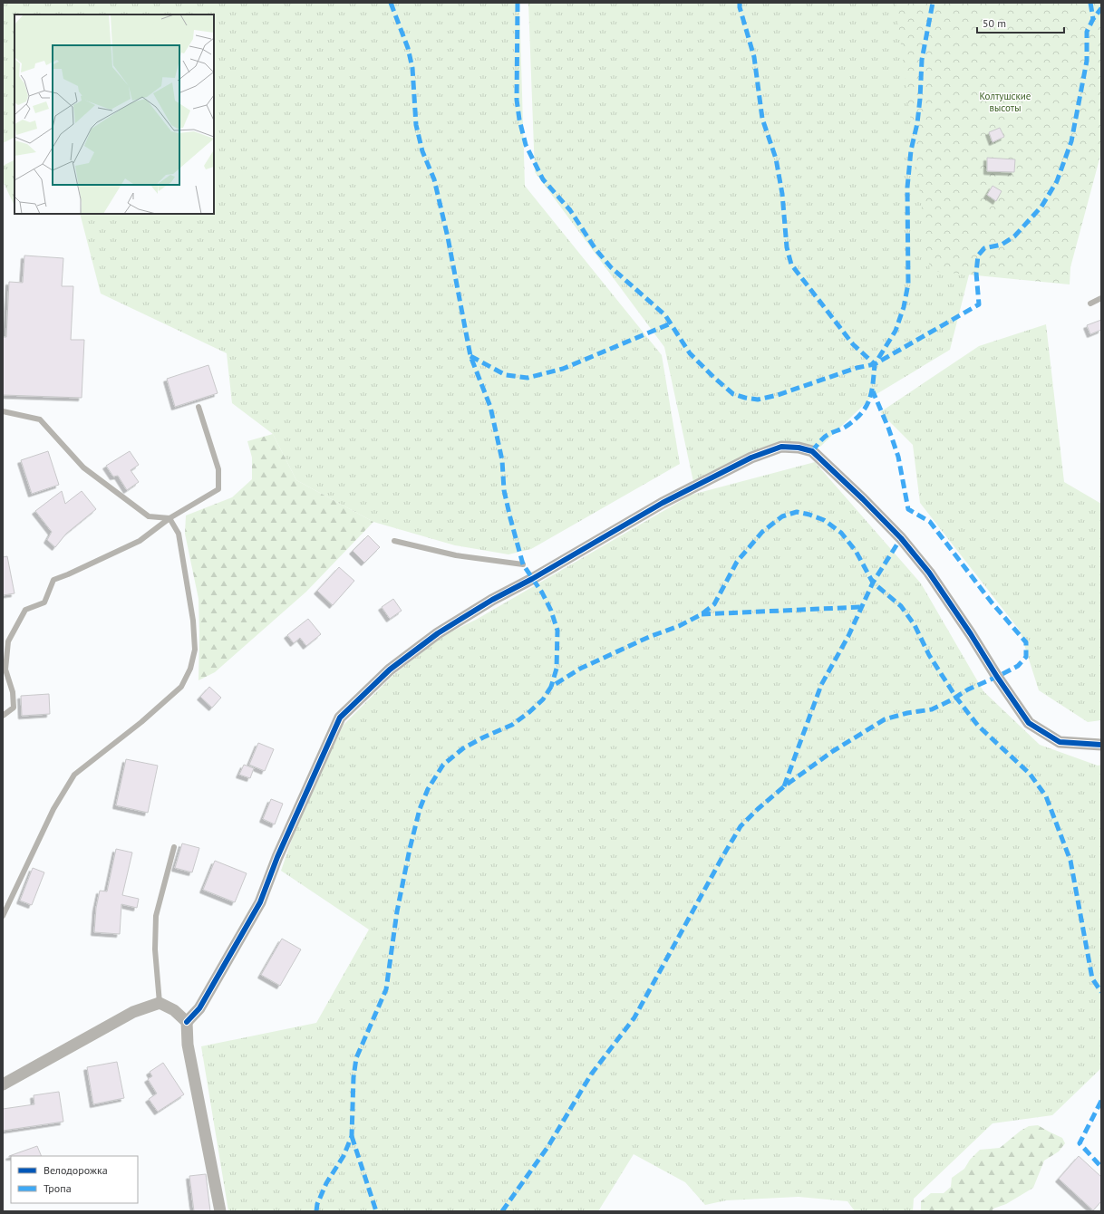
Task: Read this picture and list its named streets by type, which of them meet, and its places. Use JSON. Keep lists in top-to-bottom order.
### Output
{
  "parks": ["Колтушские высоты"],
  "legend": ["Велодорожка", "Тропа"],
  "scale_bar": "50 m"
}
